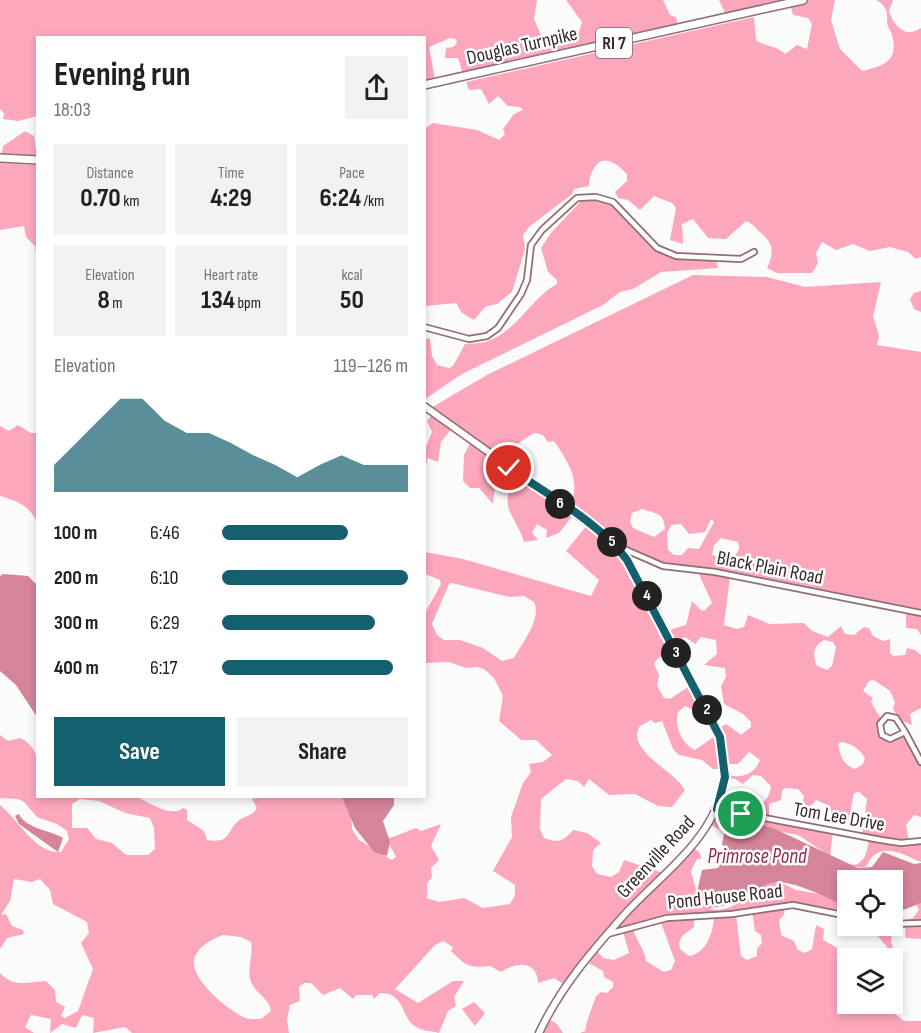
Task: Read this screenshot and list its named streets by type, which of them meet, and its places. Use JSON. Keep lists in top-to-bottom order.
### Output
{
  "streets": {
    "main road": ["RI 7", "Douglas Turnpike", "Greenville Road"],
    "street": ["Black Plain Road", "Tom Lee Drive", "Pond House Road"]
  },
  "crossings": [
    ["Black Plain Road", "Greenville Road"],
    ["Tom Lee Drive", "Greenville Road"],
    ["Greenville Road", "Pond House Road"]
  ],
  "water": ["Primrose Pond"],
  "page": {
    "heading": ["Evening run", "18:03"],
    "stats": [
      ["Distance", "0.70 km"],
      ["Time", "4:29"],
      ["Pace", "6:24 /km"],
      ["Elevation", "8 m"],
      ["Heart rate", "134 bpm"],
      ["kcal", "50"]
    ],
    "chart": ["Elevation", "119–126 m"],
    "pins": [
      "6",
      "5",
      "4",
      "3",
      "2"
    ],
    "list": [
      {
        "name": "100 m",
        "note": "6:46"
      },
      {
        "name": "200 m",
        "note": "6:10"
      },
      {
        "name": "300 m",
        "note": "6:29"
      },
      {
        "name": "400 m",
        "note": "6:17"
      }
    ],
    "buttons": ["Save", "Share"]
  }
}
